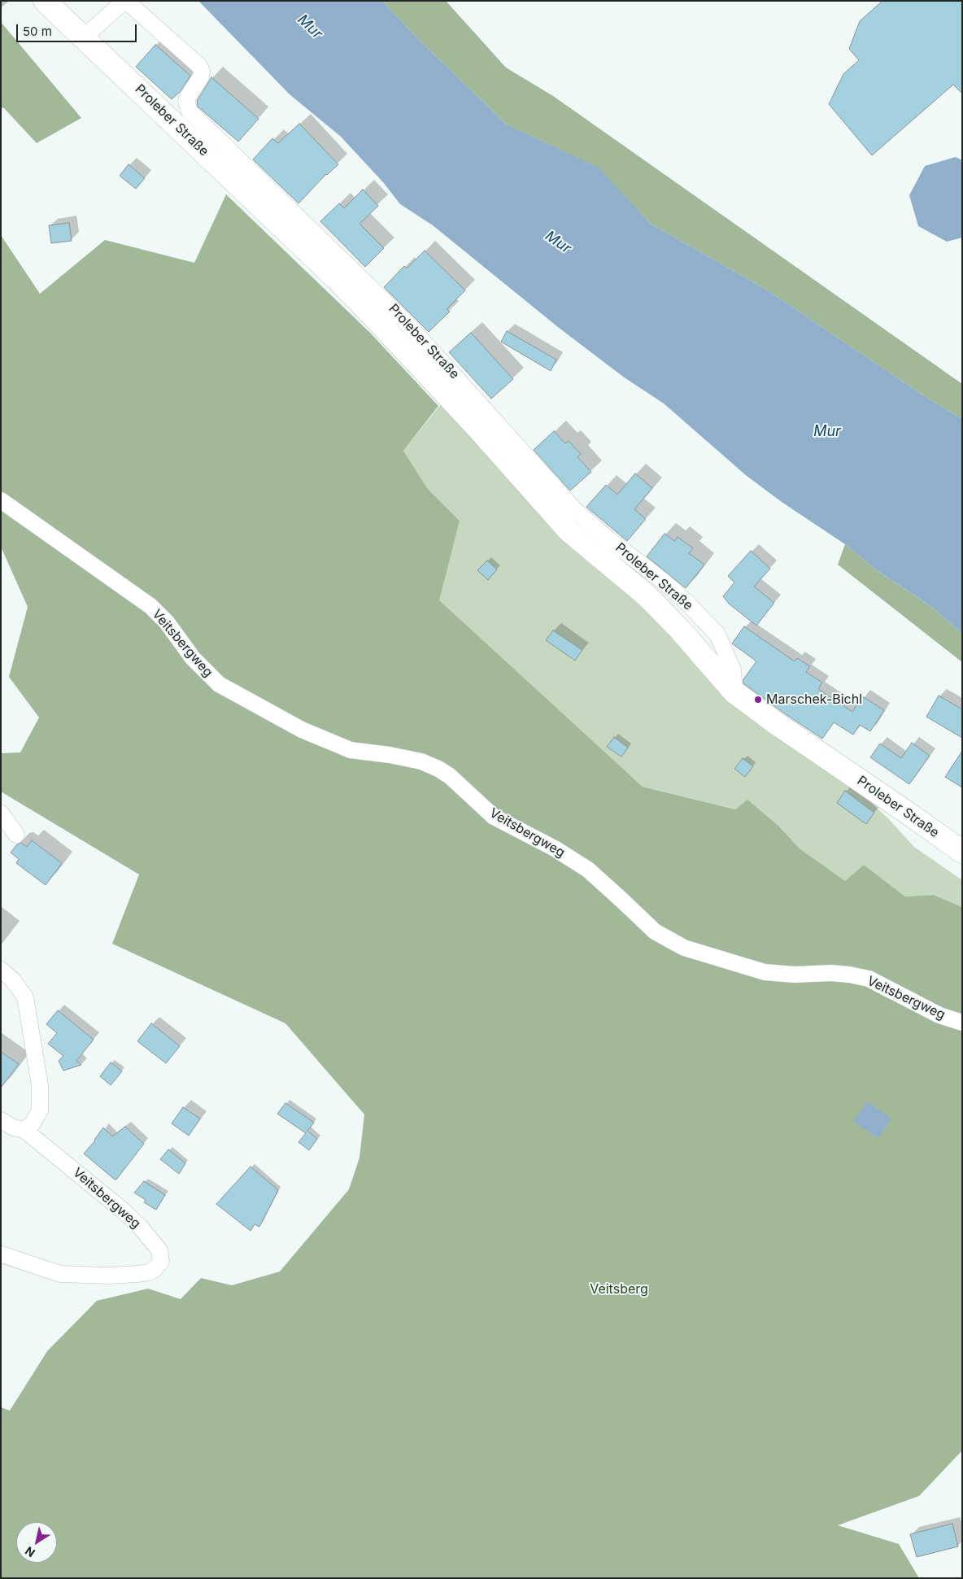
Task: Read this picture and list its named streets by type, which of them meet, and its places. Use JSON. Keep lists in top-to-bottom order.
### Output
{
  "streets": {
    "main road": ["Proleber Straße"],
    "street": ["Veitsbergweg"]
  },
  "water": ["Mur"],
  "parks": ["Veitsberg"],
  "places": ["Marschek-Bichl"],
  "scale_bar": "50 m",
  "north": "bottom left"
}
